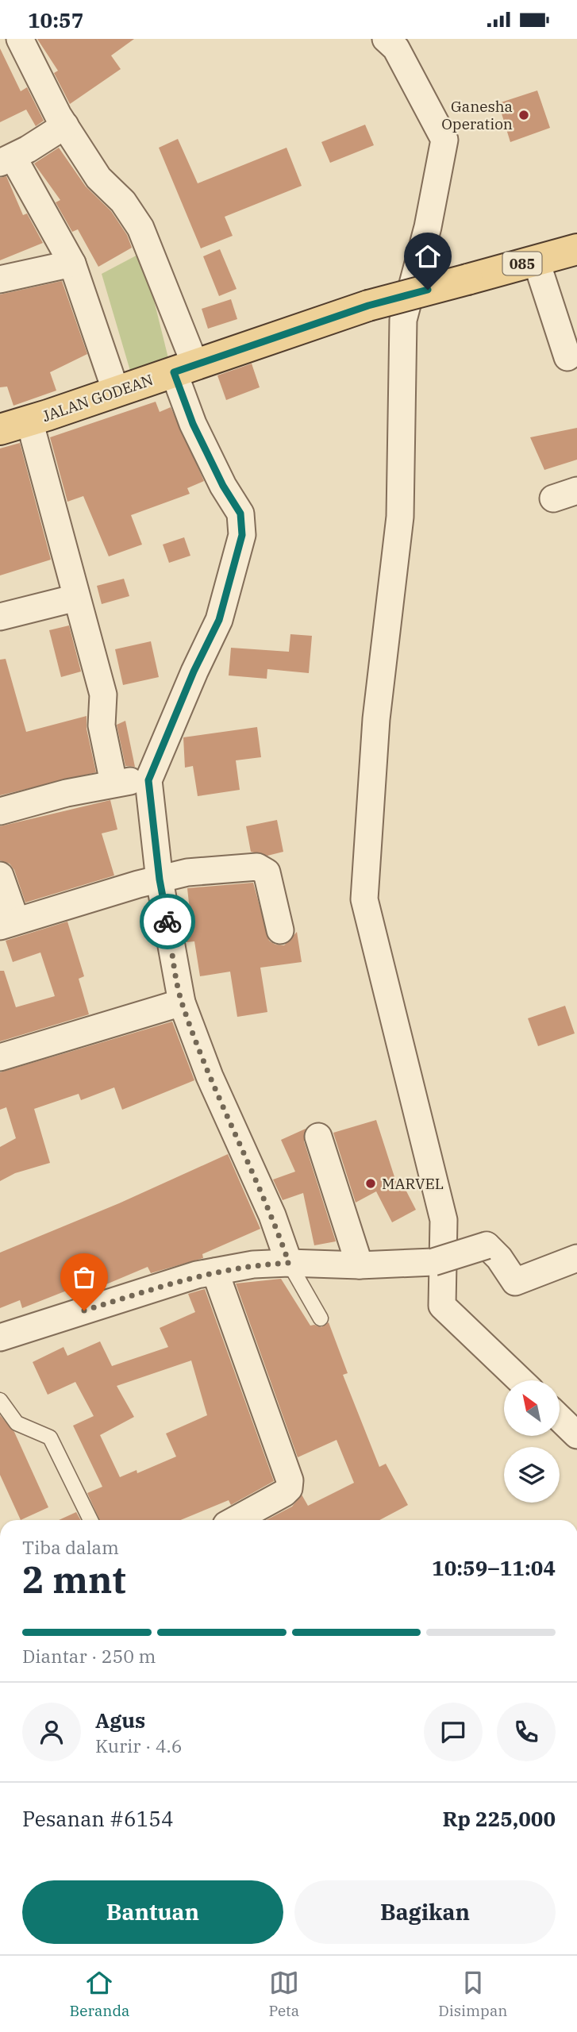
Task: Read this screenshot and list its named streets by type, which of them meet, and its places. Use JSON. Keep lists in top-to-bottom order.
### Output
{
  "streets": {
    "main road": ["085", "JALAN GODEAN"]
  },
  "places": ["Ganesha Operation", "MARVEL"],
  "north": "top left",
  "page": {
    "status": "10:57",
    "heading": ["2 mnt", "Tiba dalam", "10:59–11:04"],
    "panel": [
      "Agus",
      "Kurir · 4.6",
      "Pesanan #6154",
      "Rp 225,000"
    ],
    "bar": "Diantar · 250 m",
    "buttons": ["Bantuan", "Bagikan"],
    "tabs": ["Beranda", "Peta", "Disimpan"]
  }
}
